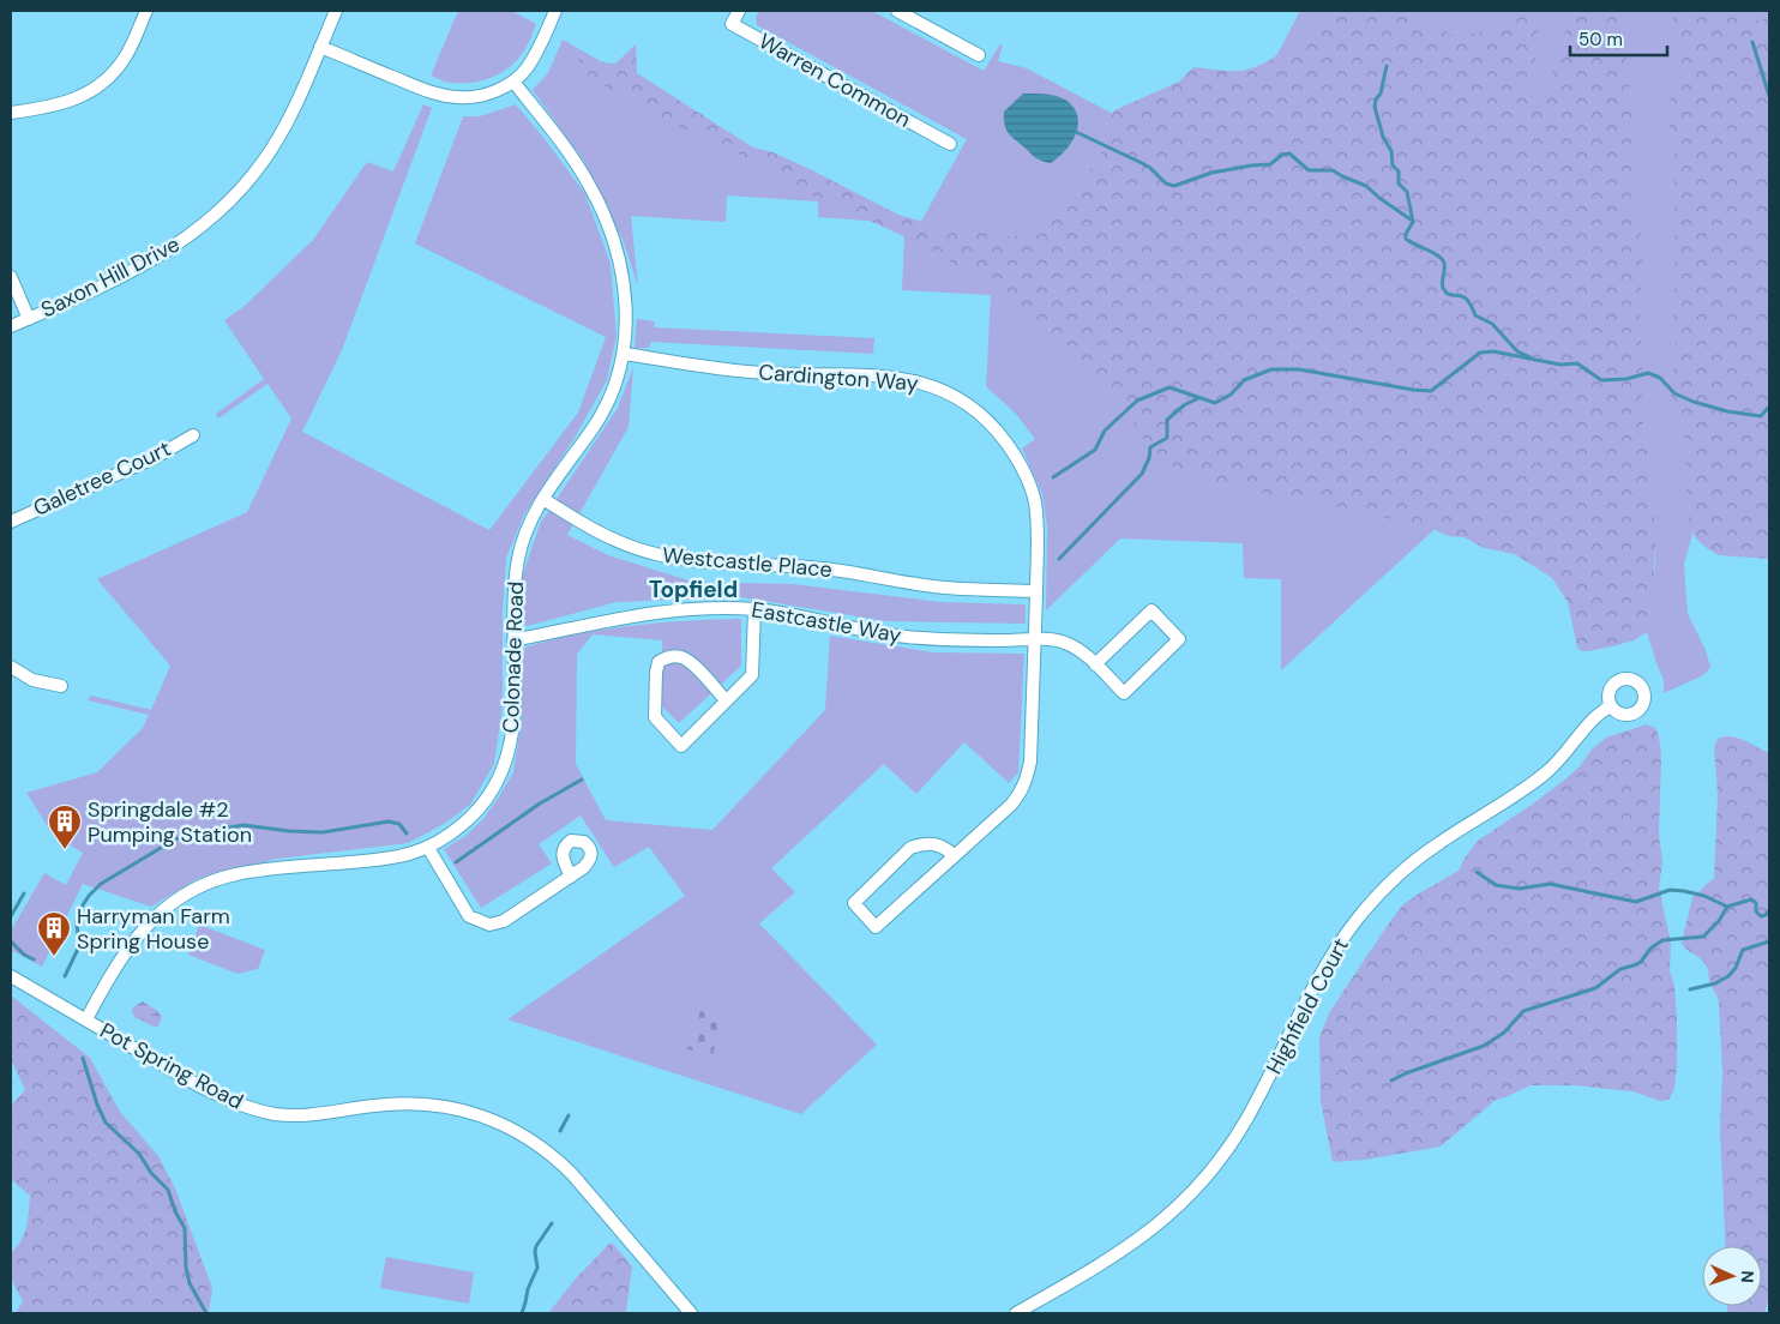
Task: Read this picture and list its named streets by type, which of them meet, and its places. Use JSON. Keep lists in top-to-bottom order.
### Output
{
  "streets": {
    "street": [
      "Warren Common",
      "Saxon Hill Drive",
      "Cardington Way",
      "Galetree Court",
      "Westcastle Place",
      "Eastcastle Way",
      "Colonade Road",
      "Highfield Court",
      "Pot Spring Road"
    ]
  },
  "crossings": [
    ["Cardington Way", "Westcastle Place"],
    ["Cardington Way", "Eastcastle Way"],
    ["Cardington Way", "Colonade Road"],
    ["Westcastle Place", "Colonade Road"],
    ["Eastcastle Way", "Colonade Road"],
    ["Colonade Road", "Pot Spring Road"]
  ],
  "districts": ["Topfield"],
  "places": {
    "building": ["Springdale #2 Pumping Station", "Harryman Farm Spring House"]
  },
  "scale_bar": "50 m",
  "north": "right"
}
